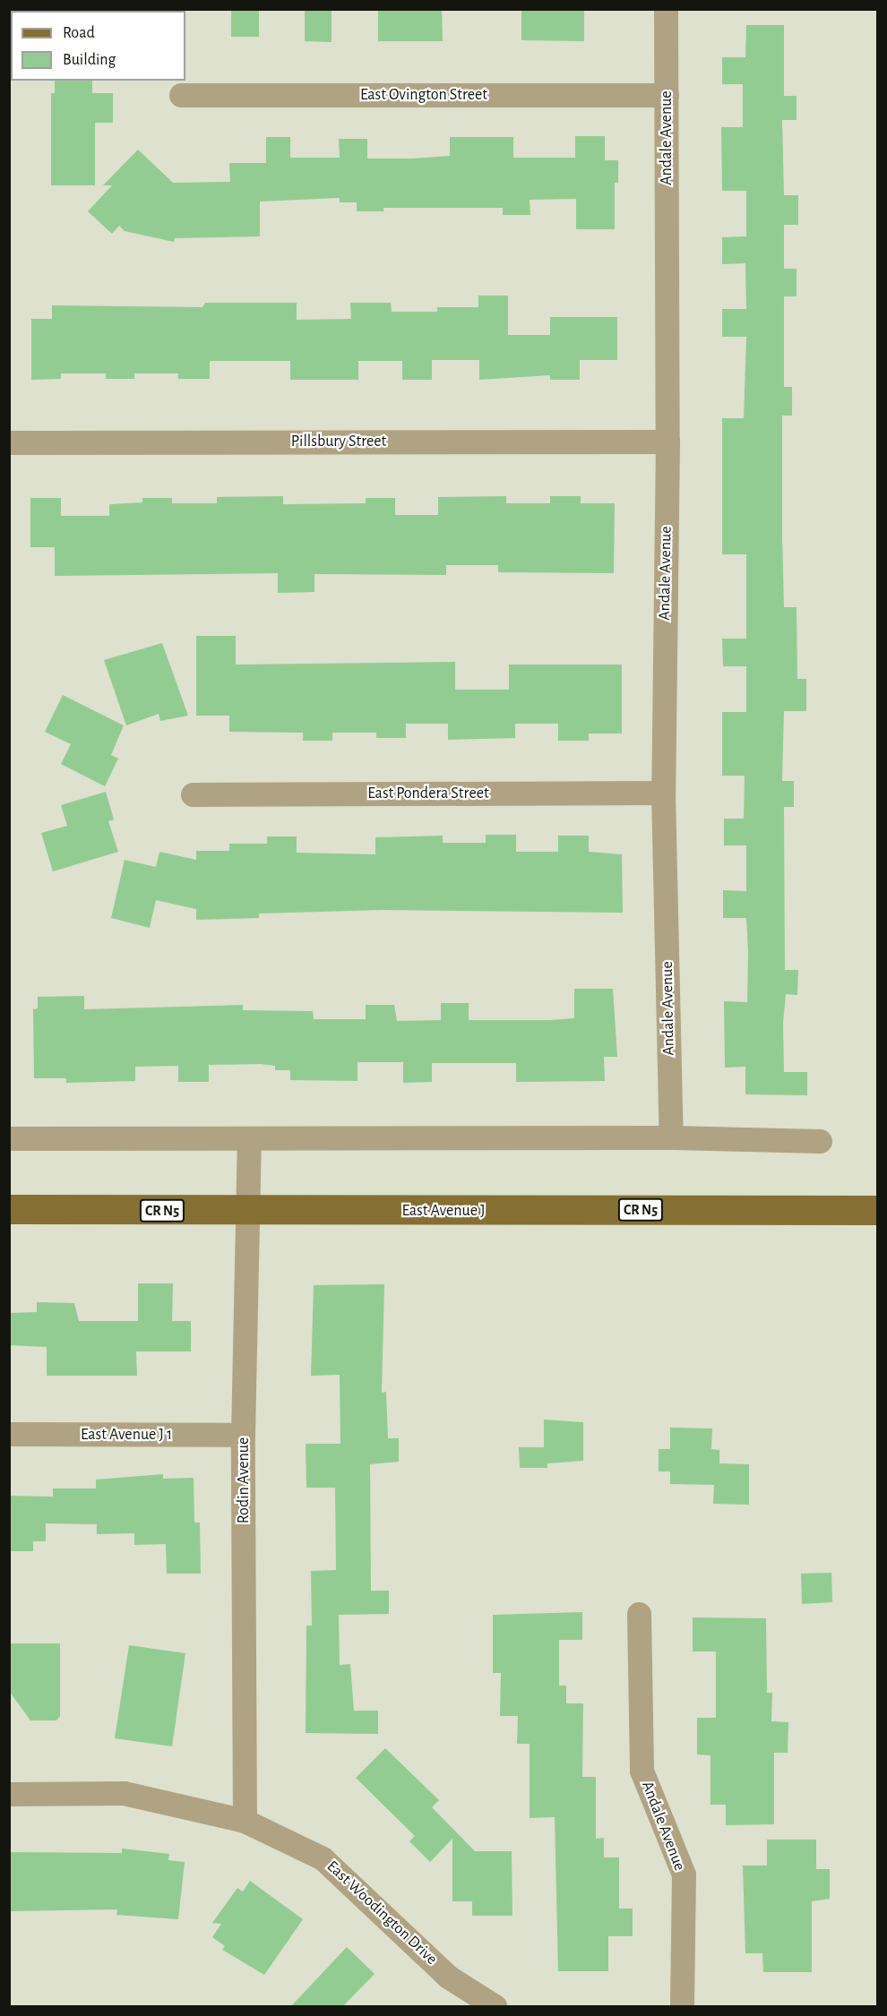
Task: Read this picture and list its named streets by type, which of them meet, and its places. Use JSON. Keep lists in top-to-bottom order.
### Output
{
  "streets": {
    "main road": ["CR N5", "East Avenue J"],
    "street": [
      "East Ovington Street",
      "Andale Avenue",
      "Pillsbury Street",
      "East Pondera Street",
      "East Avenue J 1",
      "Rodin Avenue",
      "East Woodington Drive"
    ]
  },
  "crossings": [
    ["East Ovington Street", "Andale Avenue"],
    ["Andale Avenue", "Pillsbury Street"],
    ["Andale Avenue", "East Pondera Street"],
    ["East Avenue J", "Rodin Avenue"],
    ["East Avenue J 1", "Rodin Avenue"],
    ["Rodin Avenue", "East Woodington Drive"]
  ],
  "legend": ["Road", "Building"]
}
